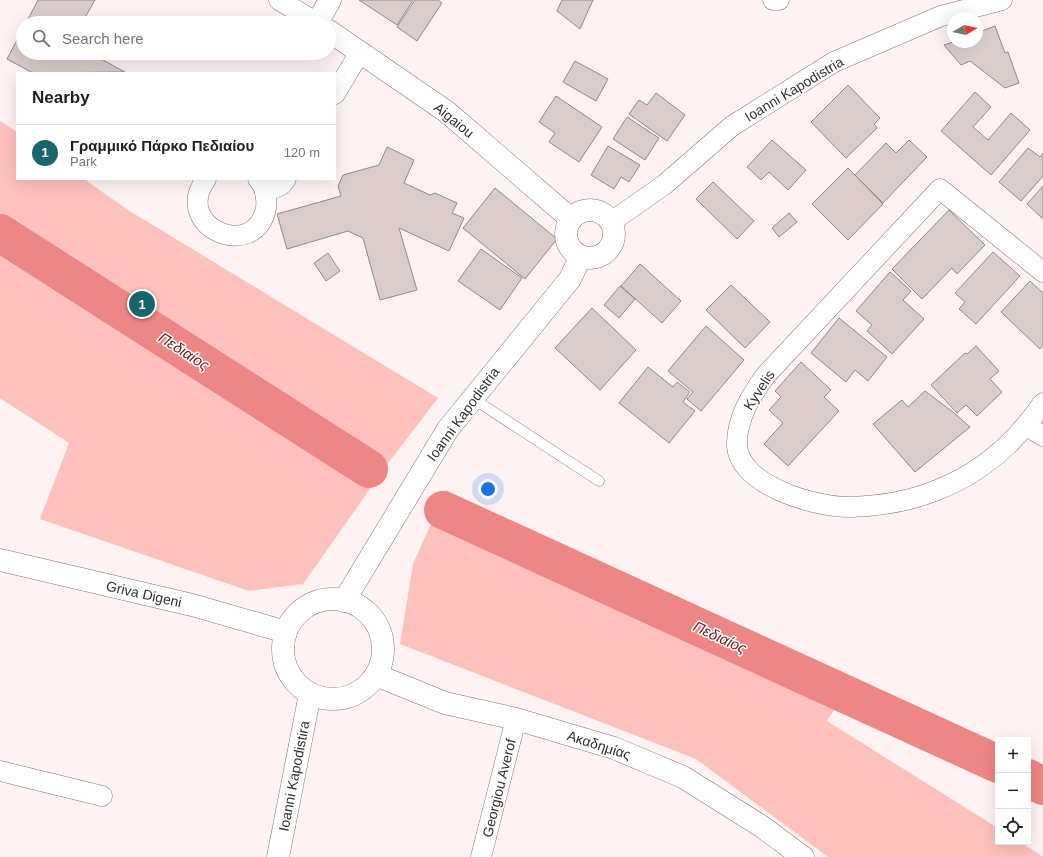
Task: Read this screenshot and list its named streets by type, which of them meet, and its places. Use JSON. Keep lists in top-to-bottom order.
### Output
{
  "streets": {
    "street": [
      "Ioanni Kapodistria",
      "Aigaiou",
      "Kyvelis",
      "Griva Digeni",
      "Ακαδημίας",
      "Ioanni Kapodistira",
      "Georgiou Averof"
    ]
  },
  "crossings": [
    ["Ioanni Kapodistria", "Aigaiou"],
    ["Ioanni Kapodistria", "Griva Digeni"],
    ["Ioanni Kapodistria", "Ακαδημίας"],
    ["Ioanni Kapodistria", "Ioanni Kapodistira"],
    ["Griva Digeni", "Ακαδημίας"],
    ["Griva Digeni", "Ioanni Kapodistira"],
    ["Ακαδημίας", "Ioanni Kapodistira"],
    ["Ακαδημίας", "Georgiou Averof"]
  ],
  "water": ["Πεδιαίος"],
  "north": "right",
  "page": {
    "search": "Search here",
    "heading": "Nearby",
    "list": [
      {
        "mark": "1",
        "name": "Γραμμικό Πάρκο Πεδιαίου",
        "note": "Park",
        "value": "120 m"
      }
    ],
    "pins": "1",
    "map_buttons": ["+", "−"]
  }
}
